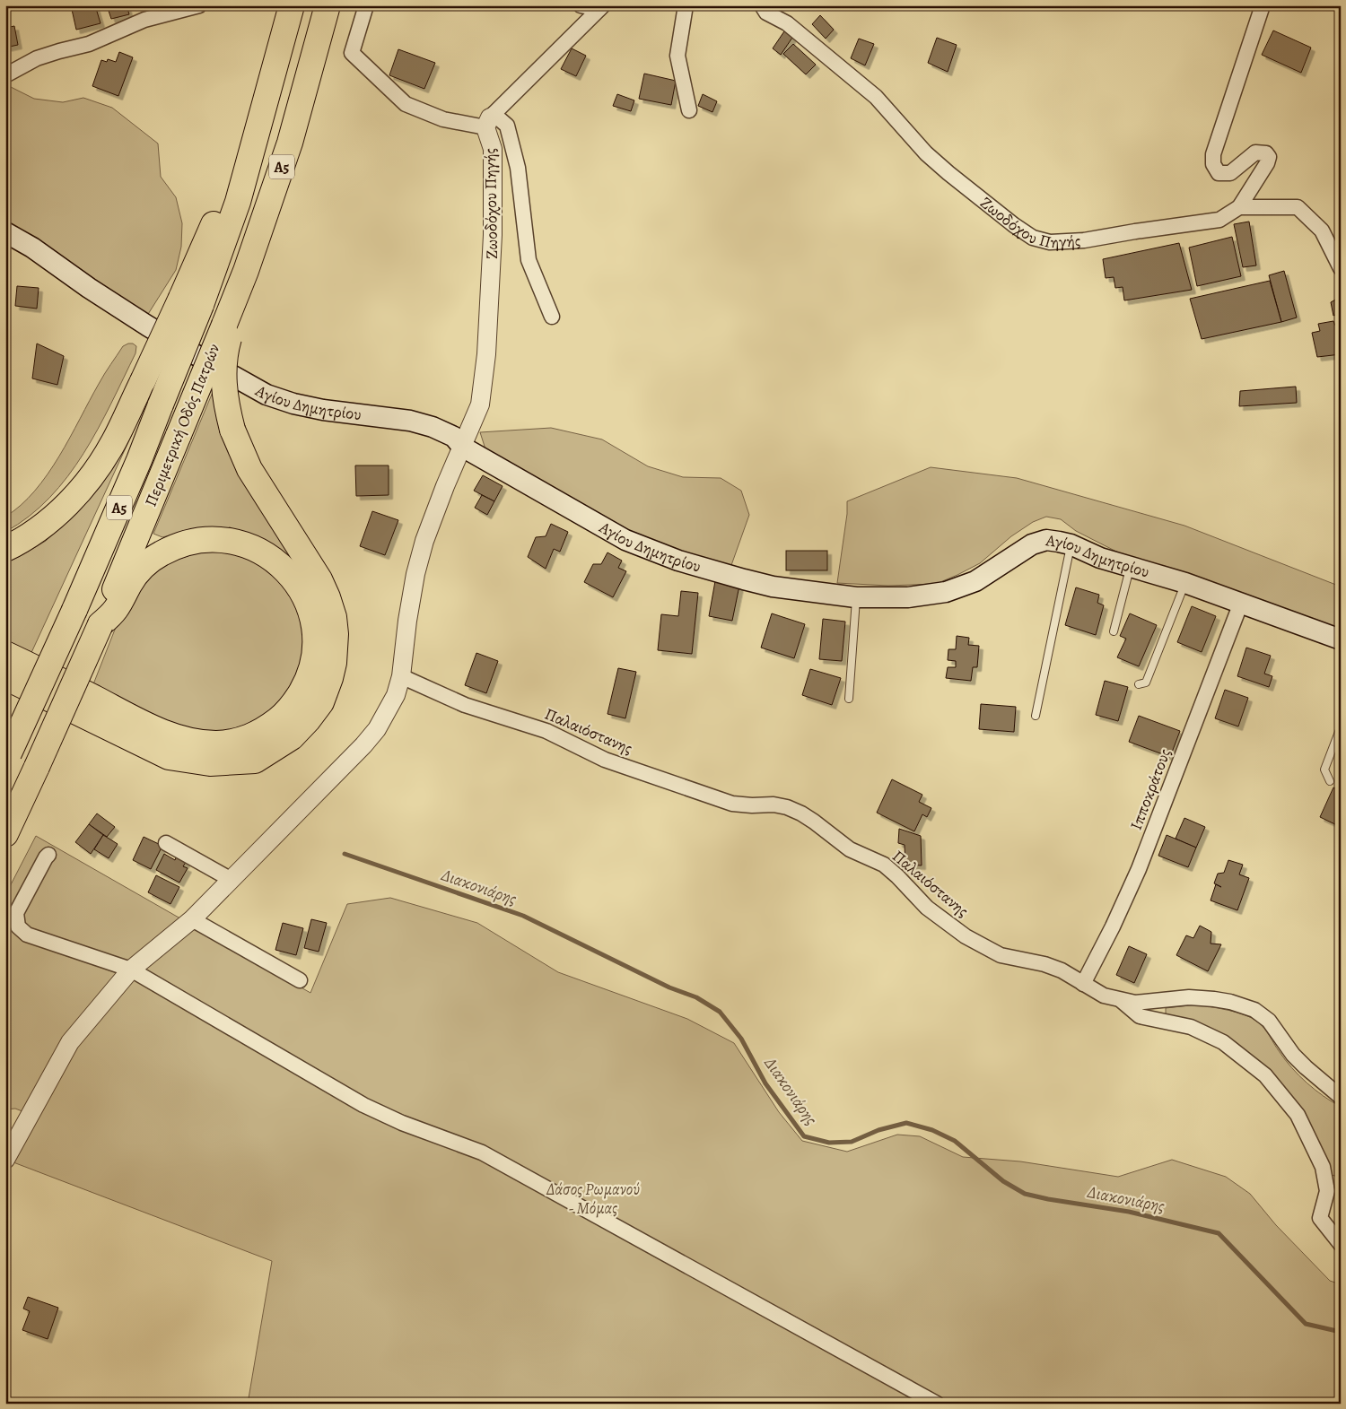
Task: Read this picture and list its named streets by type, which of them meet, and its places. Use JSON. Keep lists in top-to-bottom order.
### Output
{
  "streets": {
    "highway": ["Α5", "Περιμετρική Οδός Πατρών"],
    "main road": ["Αγίου Δημητρίου"],
    "street": ["Ζωοδόχου Πηγής", "Παλαιόστανης", "Ιπποκράτους"]
  },
  "crossings": [
    ["Α5", "Περιμετρική Οδός Πατρών"],
    ["Ζωοδόχου Πηγής", "Αγίου Δημητρίου"],
    ["Ζωοδόχου Πηγής", "Παλαιόστανης"],
    ["Αγίου Δημητρίου", "Ιπποκράτους"],
    ["Παλαιόστανης", "Ιπποκράτους"]
  ],
  "water": ["Διακονιάρης"],
  "parks": ["Δάσος Ρωμανού - Μόμας"]
}
